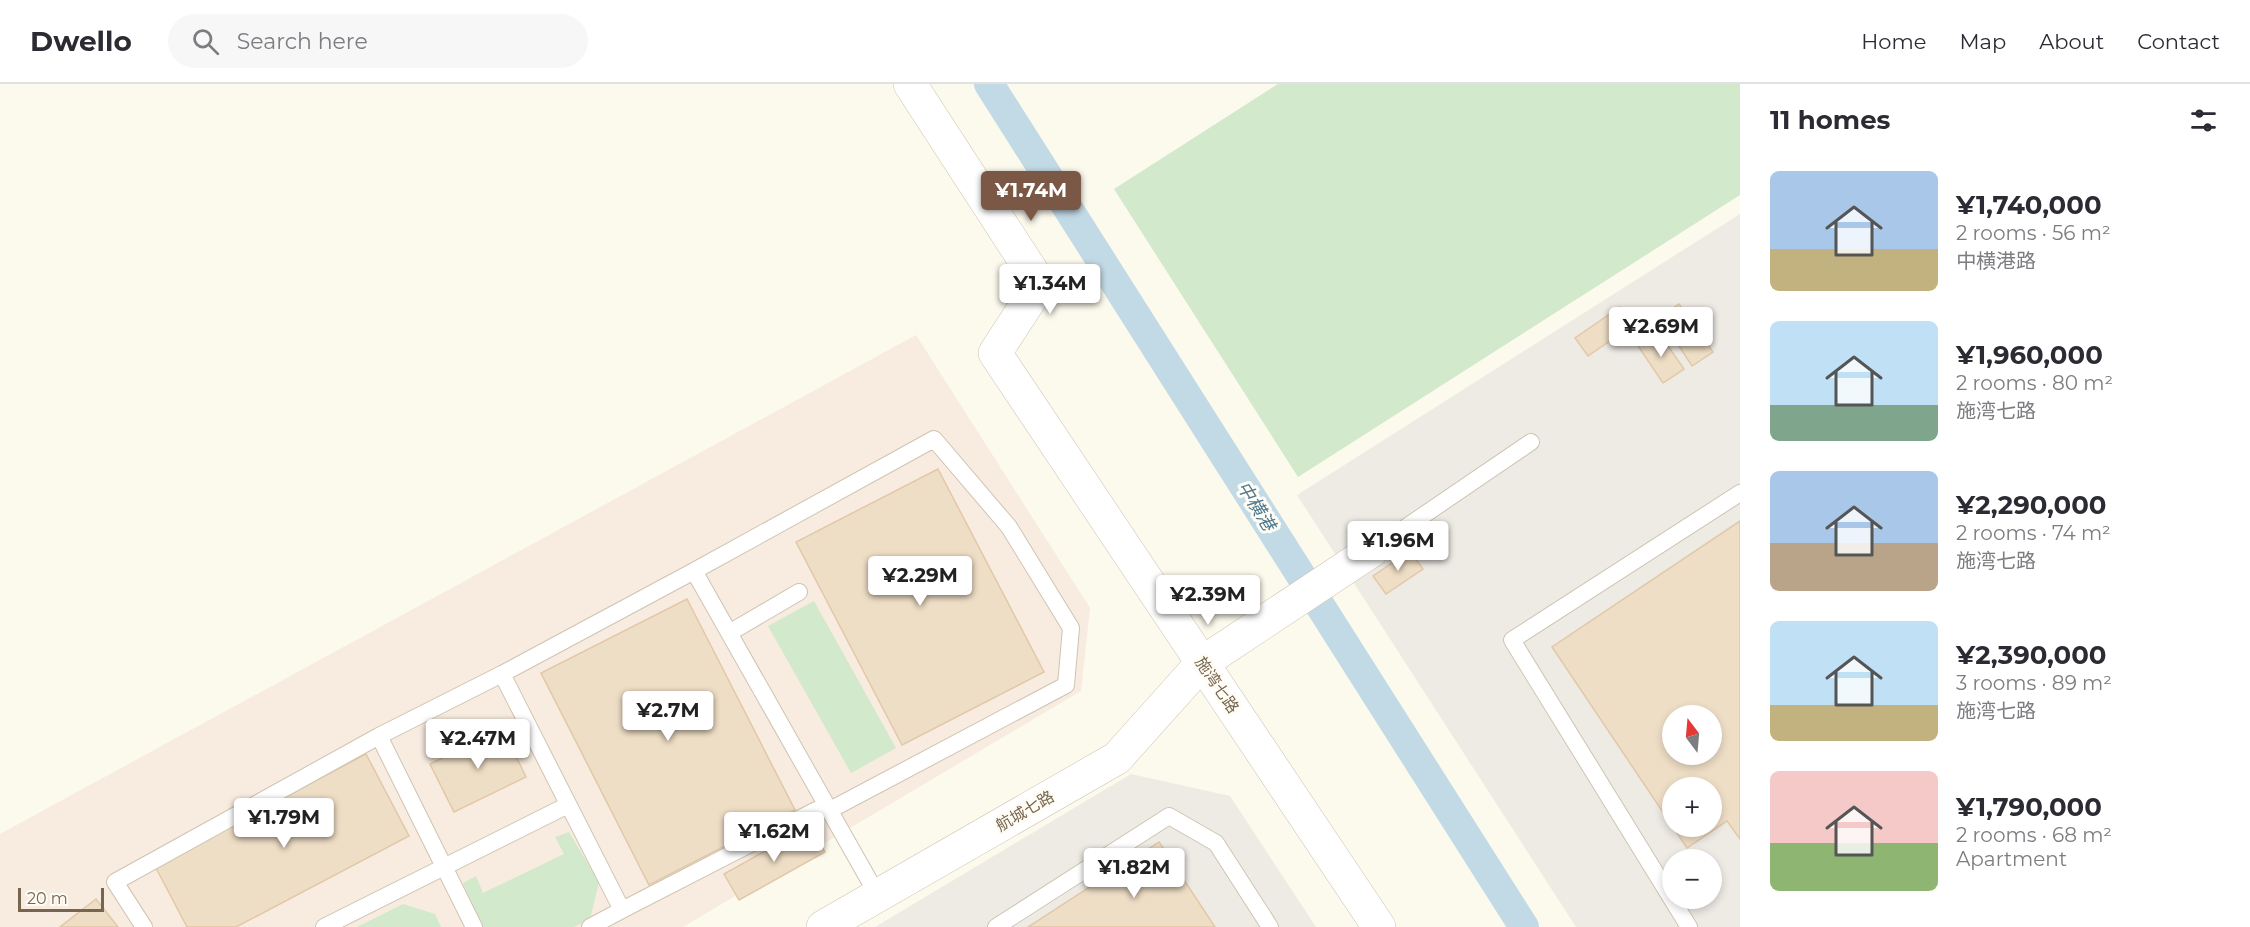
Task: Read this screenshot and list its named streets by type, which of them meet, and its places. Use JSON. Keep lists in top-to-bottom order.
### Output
{
  "streets": {
    "street": ["施湾七路", "航城七路"]
  },
  "crossings": [
    ["施湾七路", "航城七路"]
  ],
  "water": ["中横港"],
  "scale_bar": "20 m",
  "north": "top",
  "page": {
    "header": "Dwello",
    "search": "Search here",
    "nav": [
      "Home",
      "Map",
      "About",
      "Contact"
    ],
    "heading": "11 homes",
    "list": [
      {
        "name": "¥1,740,000",
        "note": "2 rooms · 56 m² · 中横港路"
      },
      {
        "name": "¥1,960,000",
        "note": "2 rooms · 80 m² · 施湾七路"
      },
      {
        "name": "¥2,290,000",
        "note": "2 rooms · 74 m² · 施湾七路"
      },
      {
        "name": "¥2,390,000",
        "note": "3 rooms · 89 m² · 施湾七路"
      },
      {
        "name": "¥1,790,000",
        "note": "2 rooms · 68 m² · Apartment"
      }
    ],
    "price": [
      "¥1.74M",
      "¥1.34M",
      "¥2.69M",
      "¥1.96M",
      "¥2.29M",
      "¥2.39M",
      "¥2.7M",
      "¥2.47M",
      "¥1.79M",
      "¥1.62M",
      "¥1.82M"
    ],
    "map_buttons": ["+", "−"],
    "scale": "20 m"
  }
}
